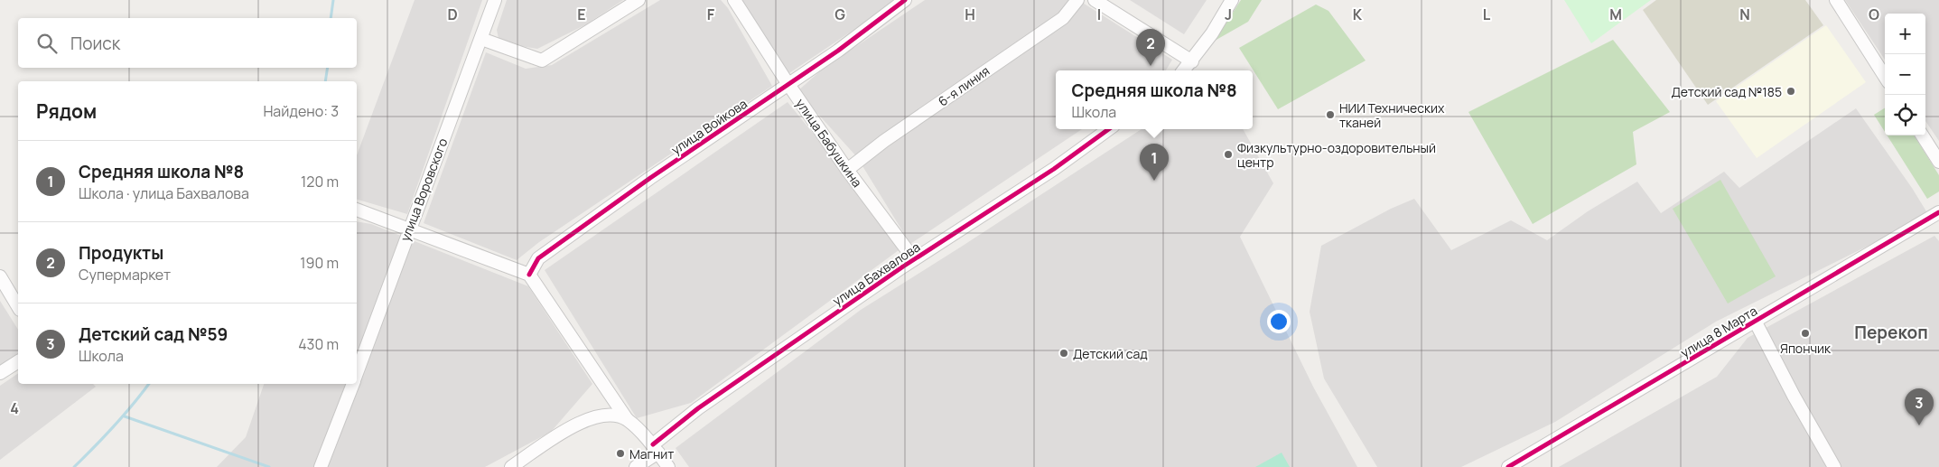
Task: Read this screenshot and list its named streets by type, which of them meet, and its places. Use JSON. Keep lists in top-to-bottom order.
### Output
{
  "streets": {
    "street": [
      "6-я линия",
      "улица Войкова",
      "улица Бабушкина",
      "улица Воровского",
      "улица Бахвалова",
      "улица 8 Марта"
    ]
  },
  "crossings": [
    ["6-я линия", "улица Бабушкина"],
    ["улица Войкова", "улица Бабушкина"],
    ["улица Бабушкина", "улица Бахвалова"]
  ],
  "districts": ["Перекоп"],
  "places": [
    "Детский сад №185",
    "НИИ Технических тканей",
    "Физкультурно-оздоровительный центр",
    "Япончик",
    "Детский сад",
    "Магнит"
  ],
  "page": {
    "map_buttons": ["+", "−"],
    "search": "Поиск",
    "pins": ["2", "1", "3"],
    "popup": ["Средняя школа №8", "Школа"],
    "heading": ["Рядом", "Найдено: 3"],
    "list": [
      {
        "mark": "1",
        "name": "Средняя школа №8",
        "note": "Школа · улица Бахвалова",
        "value": "120 m"
      },
      {
        "mark": "2",
        "name": "Продукты",
        "note": "Супермаркет",
        "value": "190 m"
      },
      {
        "mark": "3",
        "name": "Детский сад №59",
        "note": "Школа",
        "value": "430 m"
      }
    ]
  },
  "grid": {
    "columns": [
      "D",
      "E",
      "F",
      "G",
      "H",
      "I",
      "J",
      "K",
      "L",
      "M",
      "N",
      "O"
    ],
    "rows": ["4"]
  }
}
